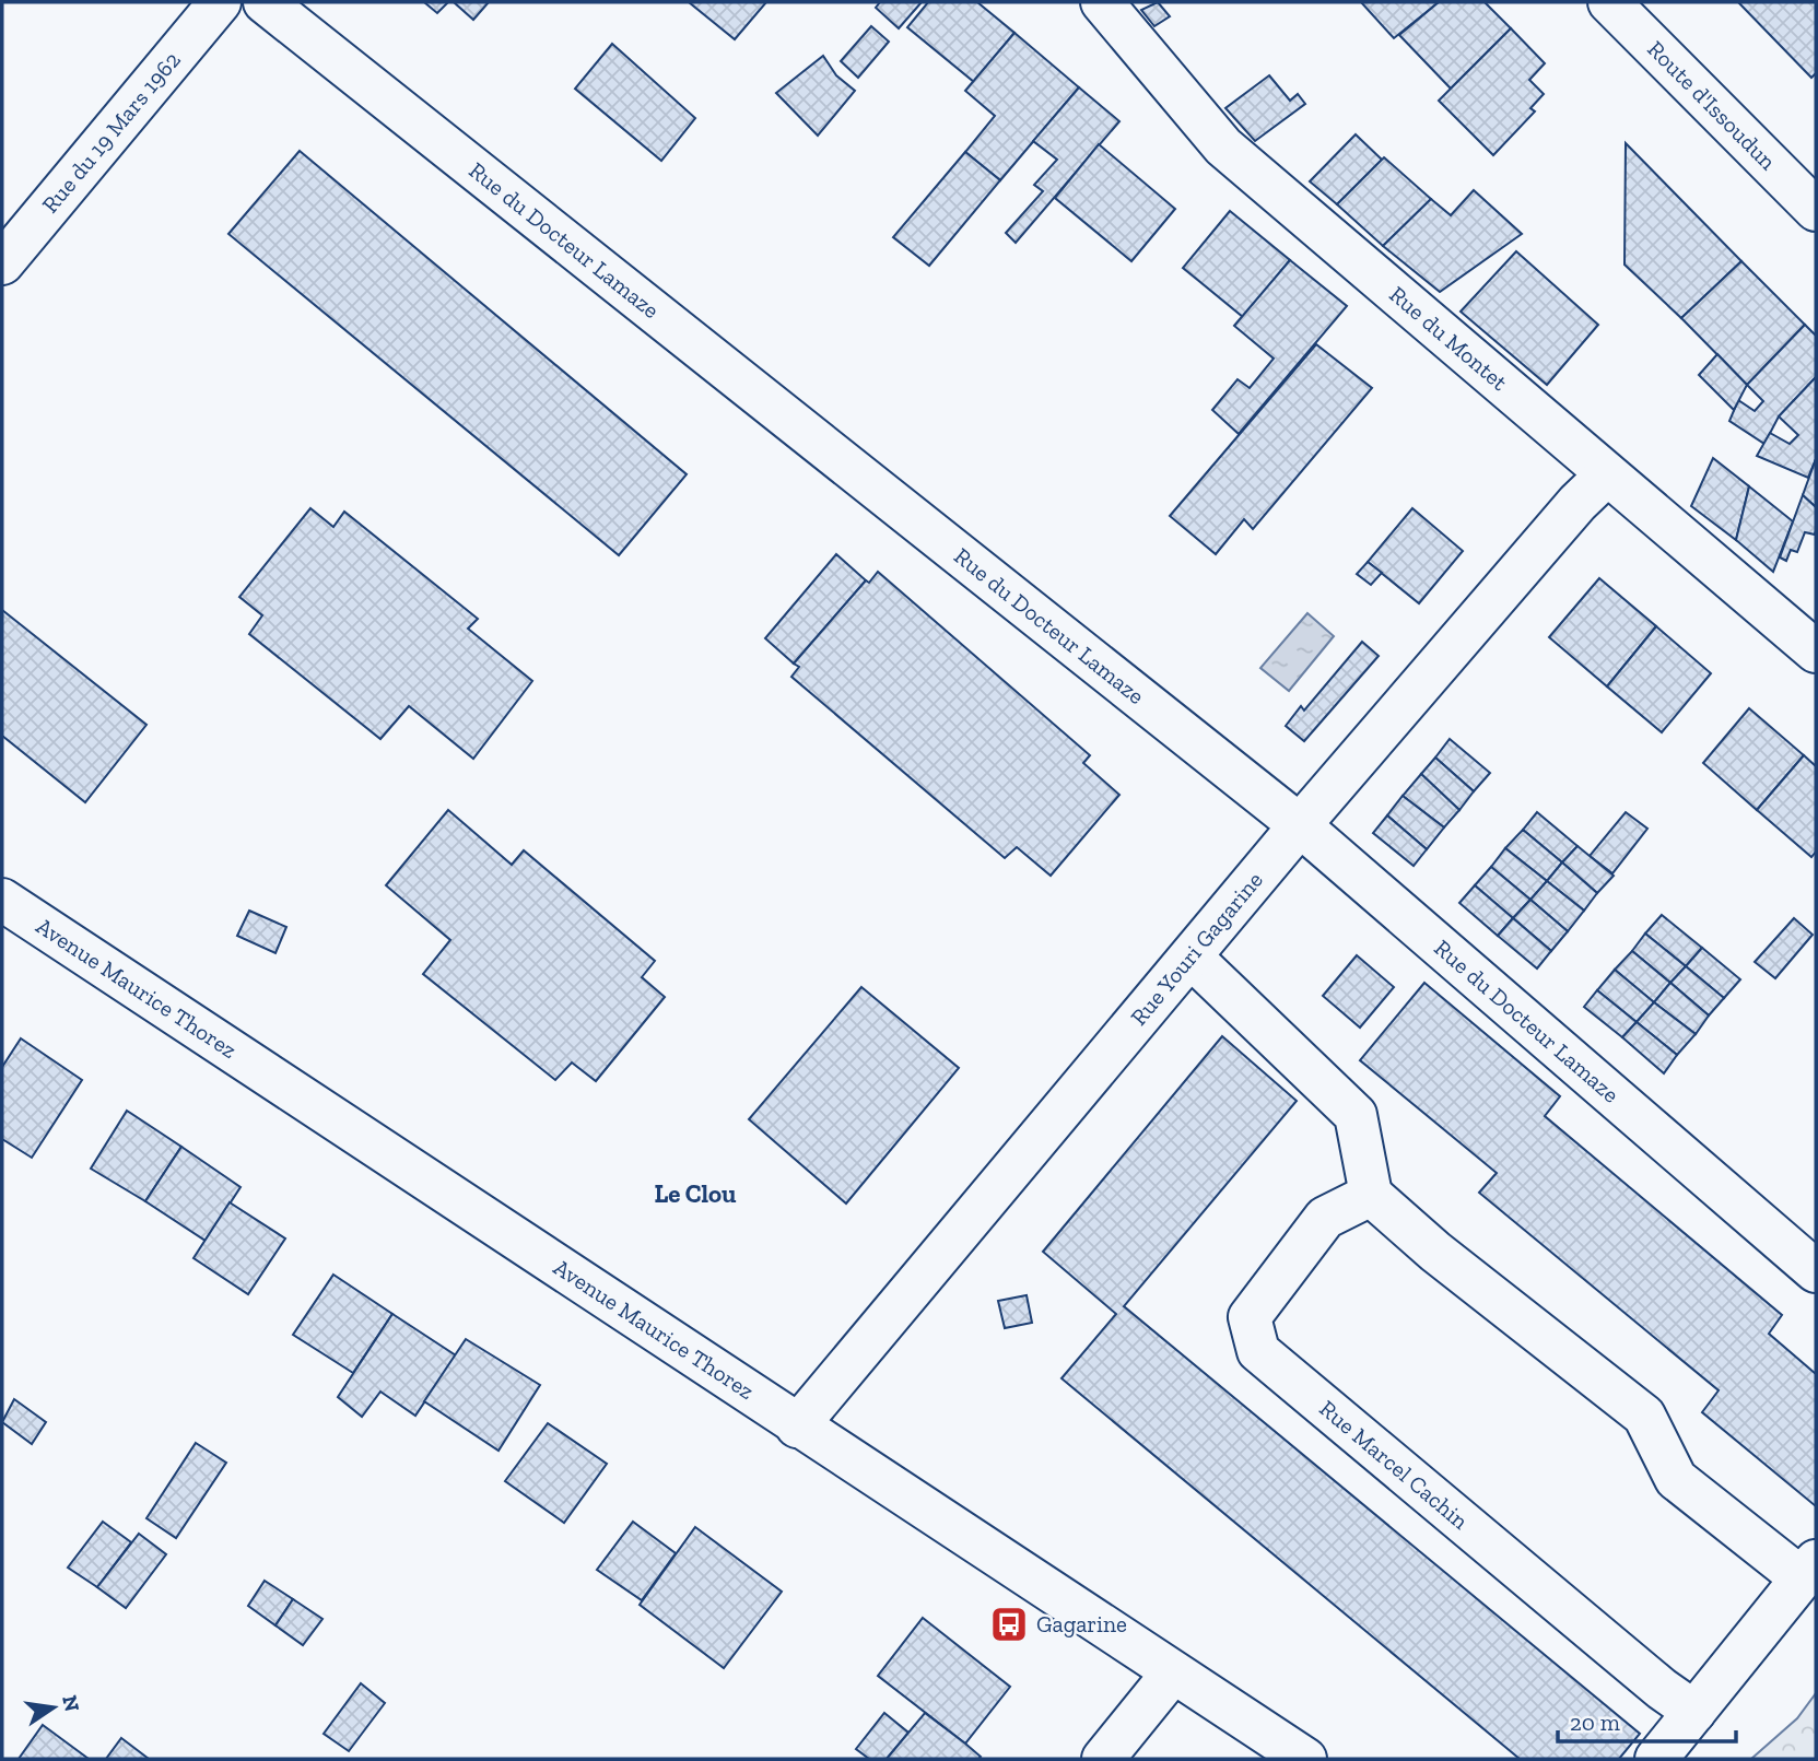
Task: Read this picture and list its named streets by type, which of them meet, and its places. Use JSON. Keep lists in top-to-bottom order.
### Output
{
  "streets": {
    "street": [
      "Route d'Issoudun",
      "Rue du 19 Mars 1962",
      "Rue du Docteur Lamaze",
      "Rue du Montet",
      "Rue Youri Gagarine",
      "Avenue Maurice Thorez",
      "Rue Marcel Cachin"
    ]
  },
  "crossings": [
    ["Rue du Docteur Lamaze", "Rue Youri Gagarine"],
    ["Rue du Montet", "Rue Youri Gagarine"],
    ["Rue Youri Gagarine", "Avenue Maurice Thorez"]
  ],
  "districts": ["Le Clou"],
  "places": {
    "bus stop": ["Gagarine"]
  },
  "scale_bar": "20 m",
  "north": "right"
}
